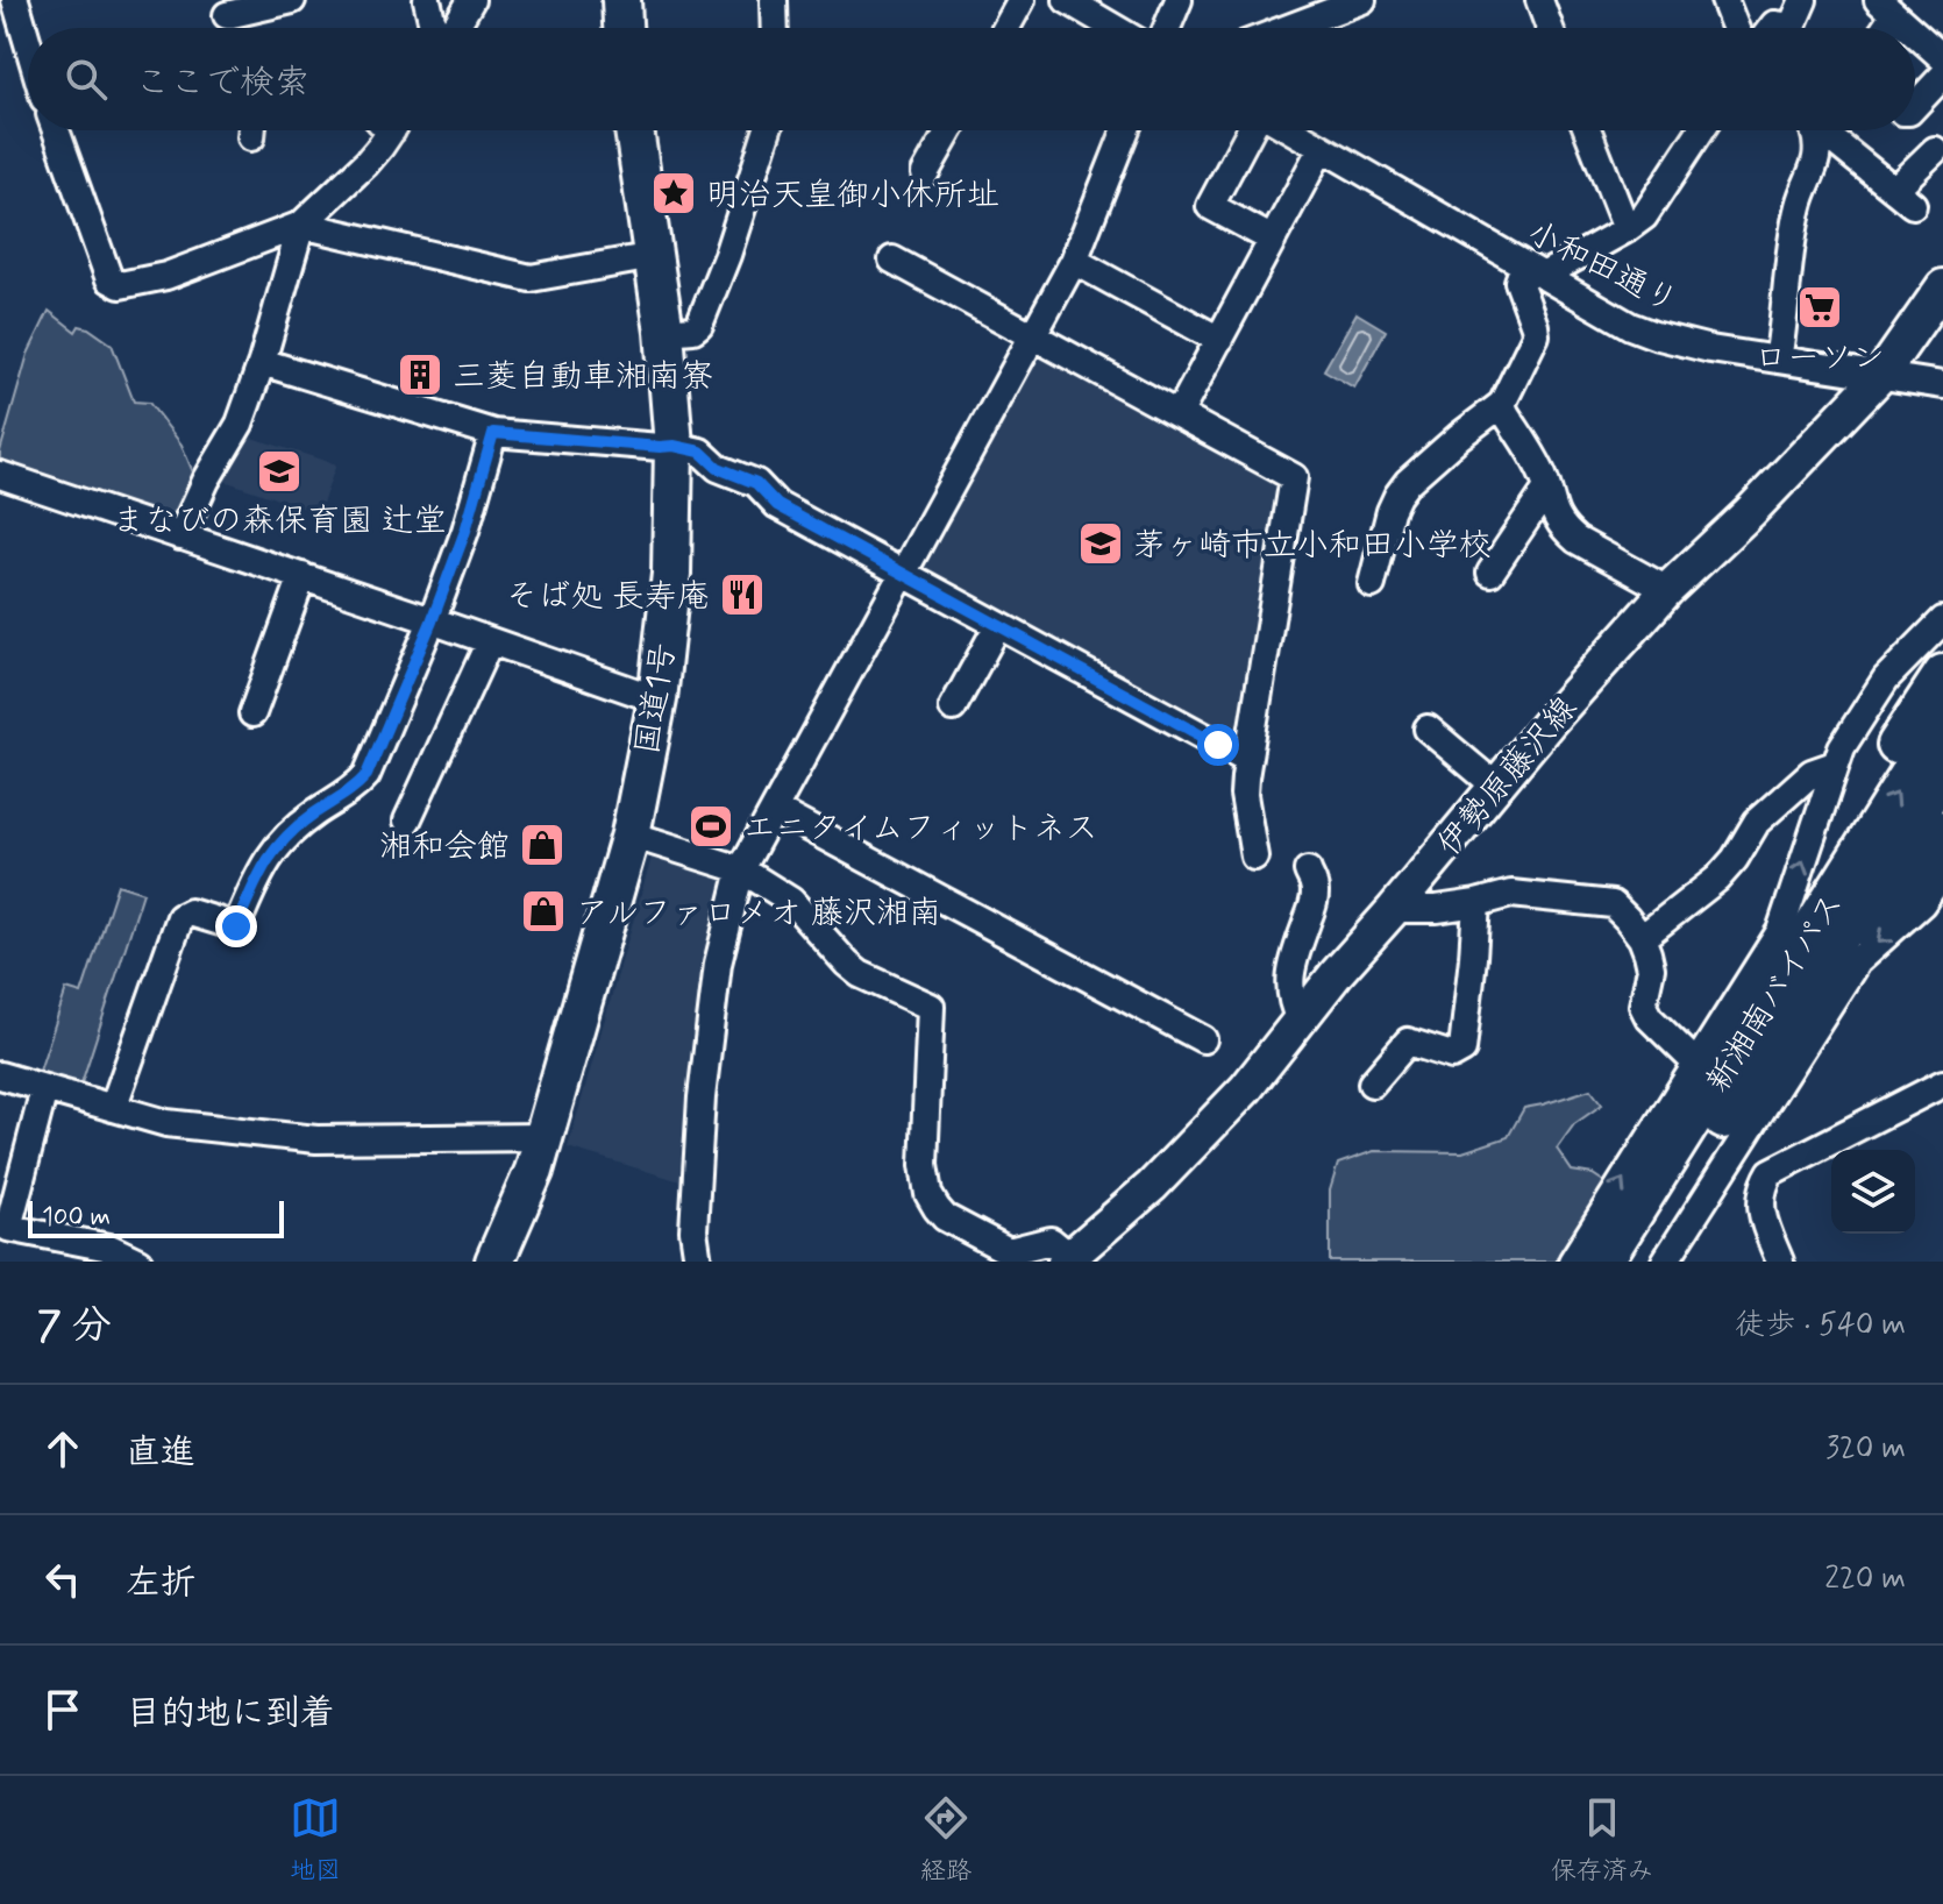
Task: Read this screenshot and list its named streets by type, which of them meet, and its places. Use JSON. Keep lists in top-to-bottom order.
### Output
{
  "streets": {
    "highway": ["国道1号", "新湘南バイパス"],
    "main road": ["伊勢原藤沢線"],
    "street": ["小和田通り"]
  },
  "crossings": [
    ["小和田通り", "伊勢原藤沢線"]
  ],
  "places": {
    "place": ["明治天皇御小休所址"],
    "supermarket": ["ローソン"],
    "building": ["三菱自動車湘南寮"],
    "school or university": ["まなびの森保育園 辻堂", "茅ヶ崎市立小和田小学校"],
    "restaurant": ["そば処 長寿庵"],
    "sports": ["エニタイムフィットネス"],
    "shop": ["湘和会館", "アルファロメオ 藤沢湘南"]
  },
  "scale_bar": "100 m",
  "page": {
    "search": "ここで検索",
    "scale": "100 m",
    "heading": ["7 分", "徒歩 · 540 m"],
    "list": [
      ["直進", "320 m"],
      ["左折", "220 m"],
      "目的地に到着"
    ],
    "nav": ["地図", "経路", "保存済み"]
  }
}
